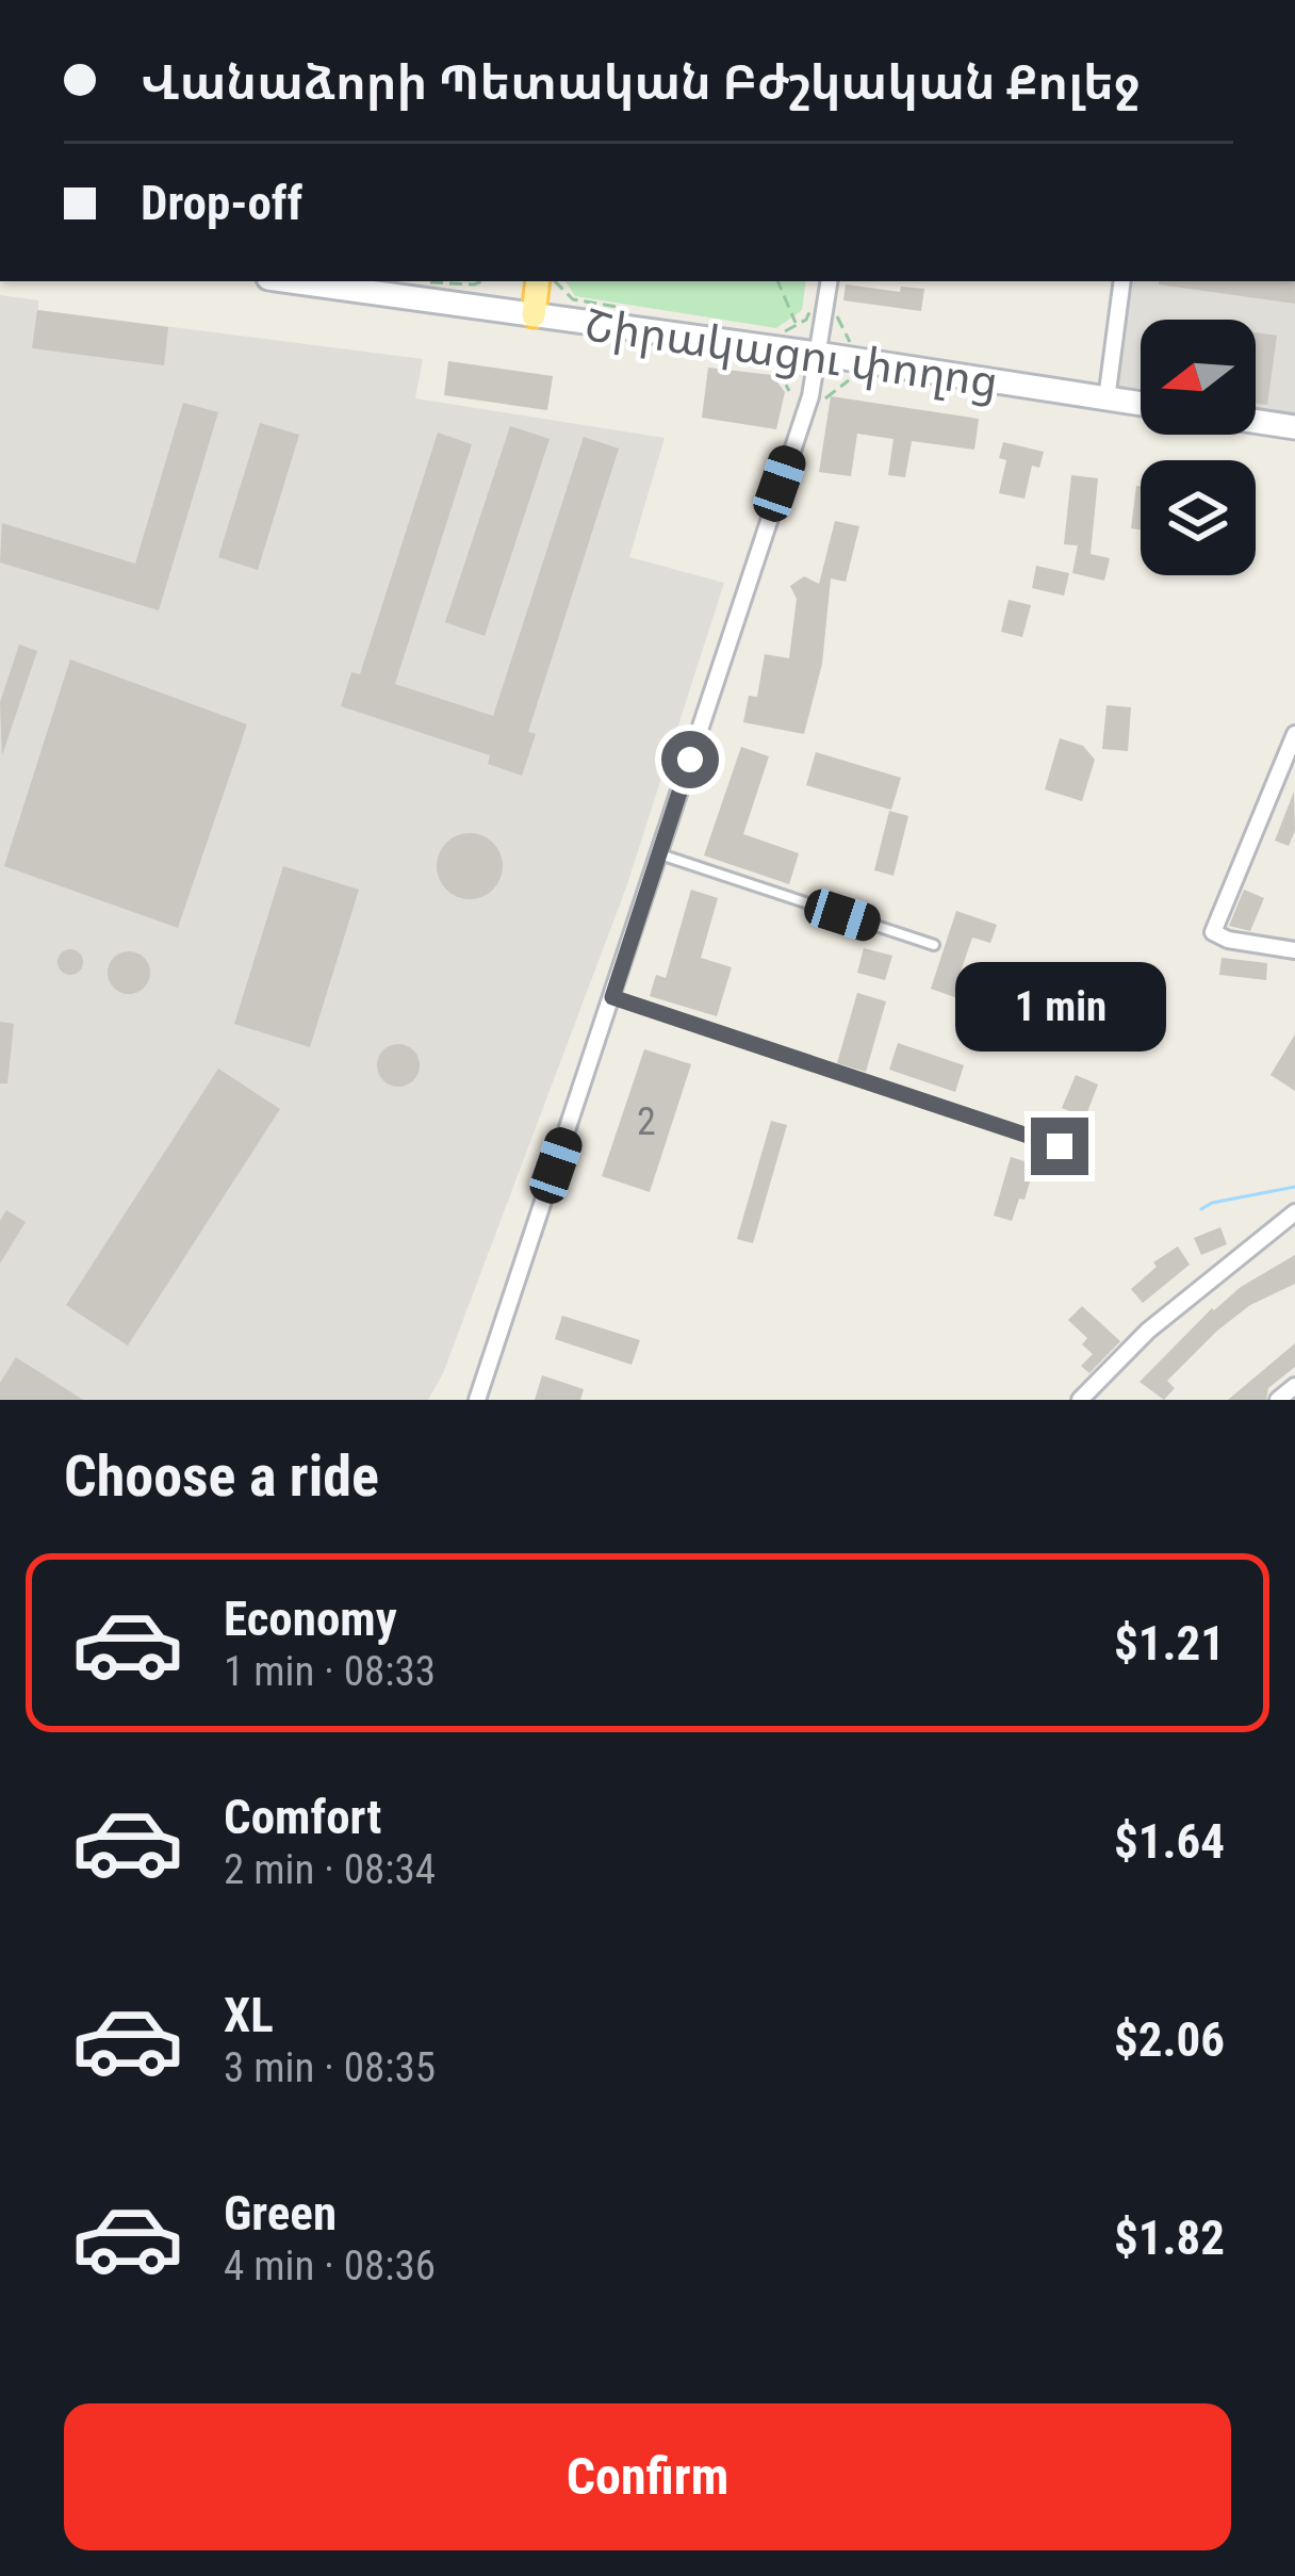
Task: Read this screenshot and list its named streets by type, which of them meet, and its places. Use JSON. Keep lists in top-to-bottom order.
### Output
{
  "streets": {
    "street": ["Շիրակացու փողոց"]
  },
  "house_numbers": ["2"],
  "north": "left",
  "page": {
    "banner": ["Վանաձորի Պետական Բժշկական Քոլեջ", "Drop-off"],
    "bubble": "1 min",
    "heading": "Choose a ride",
    "list": [
      {
        "name": "Economy",
        "note": "1 min · 08:33",
        "value": "$1.21"
      },
      {
        "name": "Comfort",
        "note": "2 min · 08:34",
        "value": "$1.64"
      },
      {
        "name": "XL",
        "note": "3 min · 08:35",
        "value": "$2.06"
      },
      {
        "name": "Green",
        "note": "4 min · 08:36",
        "value": "$1.82"
      }
    ],
    "buttons": "Confirm"
  }
}
